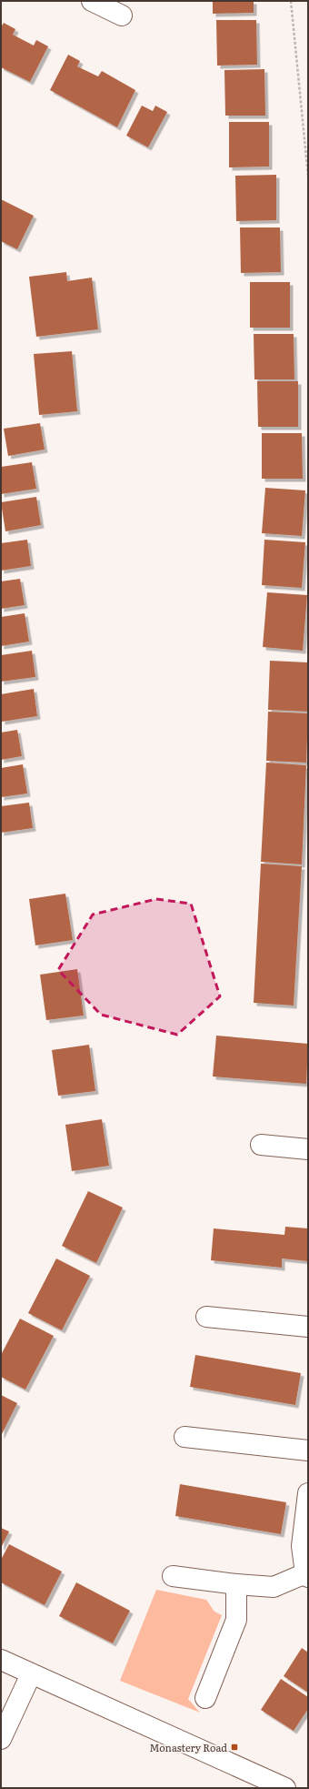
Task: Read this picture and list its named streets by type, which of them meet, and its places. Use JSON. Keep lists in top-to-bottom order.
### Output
{
  "places": {
    "transit": ["Monastery Road"]
  }
}
